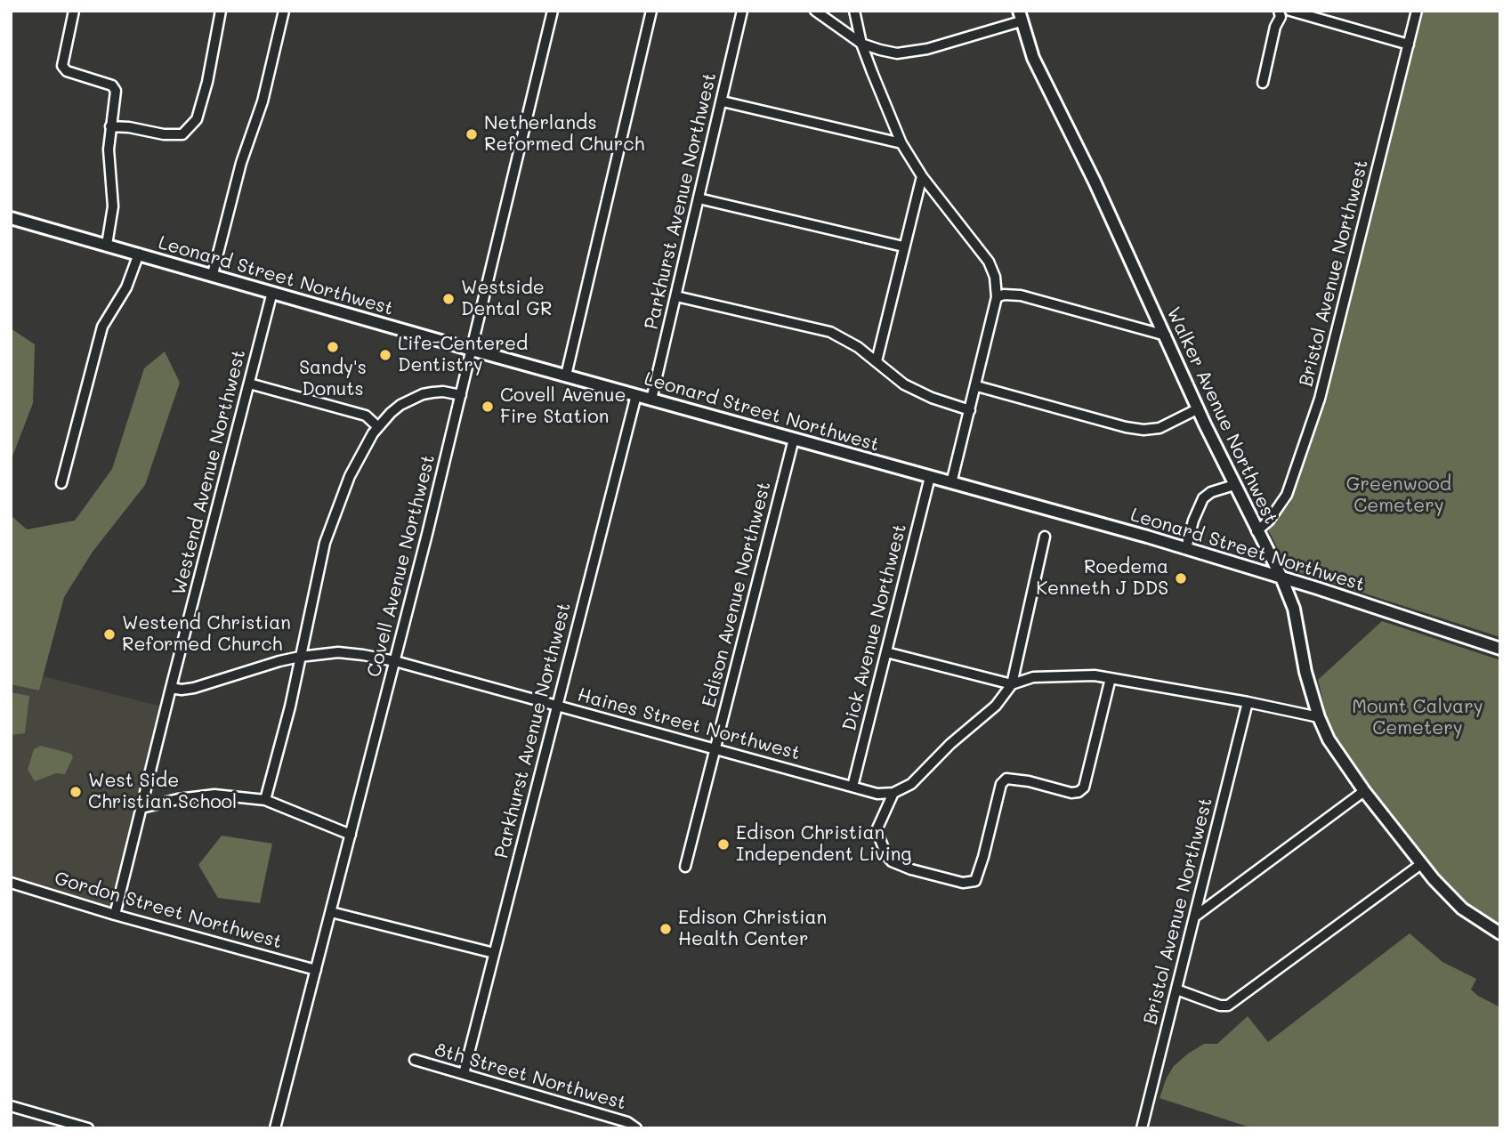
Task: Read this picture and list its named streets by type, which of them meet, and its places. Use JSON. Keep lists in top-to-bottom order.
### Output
{
  "streets": {
    "main road": ["Leonard Street Northwest", "Walker Avenue Northwest"],
    "street": [
      "Parkhurst Avenue Northwest",
      "Bristol Avenue Northwest",
      "Westend Avenue Northwest",
      "Covell Avenue Northwest",
      "Edison Avenue Northwest",
      "Dick Avenue Northwest",
      "Haines Street Northwest",
      "Gordon Street Northwest",
      "8th Street Northwest"
    ]
  },
  "crossings": [
    ["Parkhurst Avenue Northwest", "Leonard Street Northwest"],
    ["Parkhurst Avenue Northwest", "Haines Street Northwest"],
    ["Parkhurst Avenue Northwest", "8th Street Northwest"],
    ["Bristol Avenue Northwest", "Walker Avenue Northwest"],
    ["Leonard Street Northwest", "Walker Avenue Northwest"],
    ["Leonard Street Northwest", "Westend Avenue Northwest"],
    ["Leonard Street Northwest", "Covell Avenue Northwest"],
    ["Leonard Street Northwest", "Edison Avenue Northwest"],
    ["Leonard Street Northwest", "Dick Avenue Northwest"],
    ["Westend Avenue Northwest", "Haines Street Northwest"],
    ["Westend Avenue Northwest", "Gordon Street Northwest"],
    ["Covell Avenue Northwest", "Haines Street Northwest"],
    ["Covell Avenue Northwest", "Gordon Street Northwest"],
    ["Edison Avenue Northwest", "Haines Street Northwest"],
    ["Dick Avenue Northwest", "Haines Street Northwest"]
  ],
  "parks": ["Greenwood Cemetery", "Mount Calvary Cemetery"],
  "places": [
    "Netherlands Reformed Church",
    "Westside Dental GR",
    "Sandy's Donuts",
    "Life-Centered Dentistry",
    "Covell Avenue Fire Station",
    "Roedema Kenneth J DDS",
    "Westend Christian Reformed Church",
    "West Side Christian School",
    "Edison Christian Independent Living",
    "Edison Christian Health Center"
  ]
}
